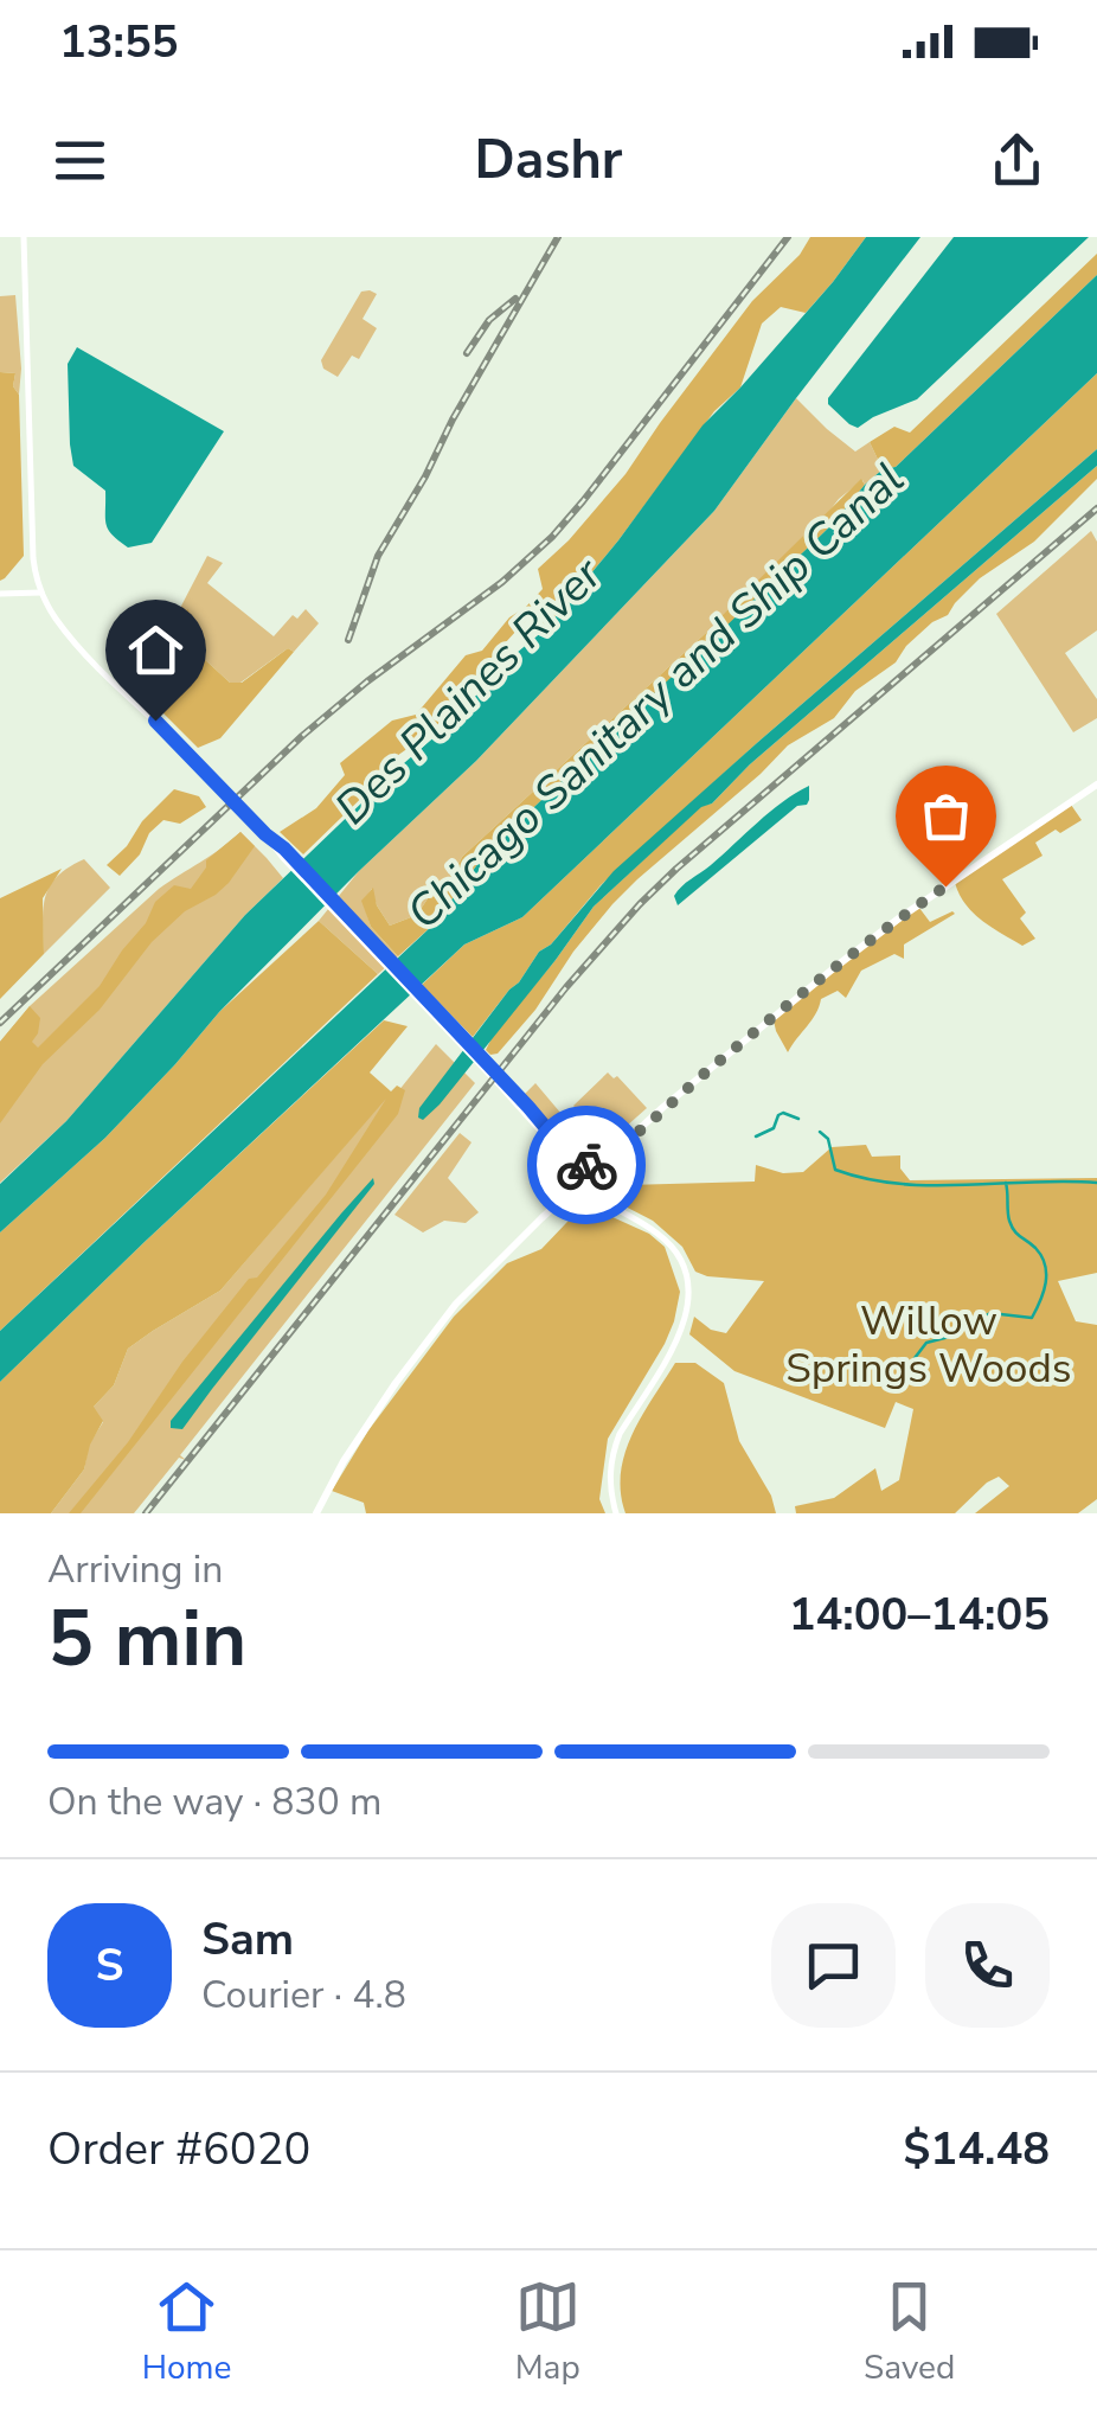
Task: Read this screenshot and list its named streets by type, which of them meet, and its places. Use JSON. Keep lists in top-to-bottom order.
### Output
{
  "water": ["Des Plaines River", "Chicago Sanitary and Ship Canal"],
  "parks": ["Willow Springs Woods"],
  "page": {
    "status": "13:55",
    "header": "Dashr",
    "heading": ["5 min", "Arriving in", "14:00–14:05"],
    "panel": [
      "Sam",
      "Courier · 4.8",
      "Order #6020",
      "$14.48"
    ],
    "bar": "On the way · 830 m",
    "round": "S",
    "tabs": ["Home", "Map", "Saved"]
  }
}
